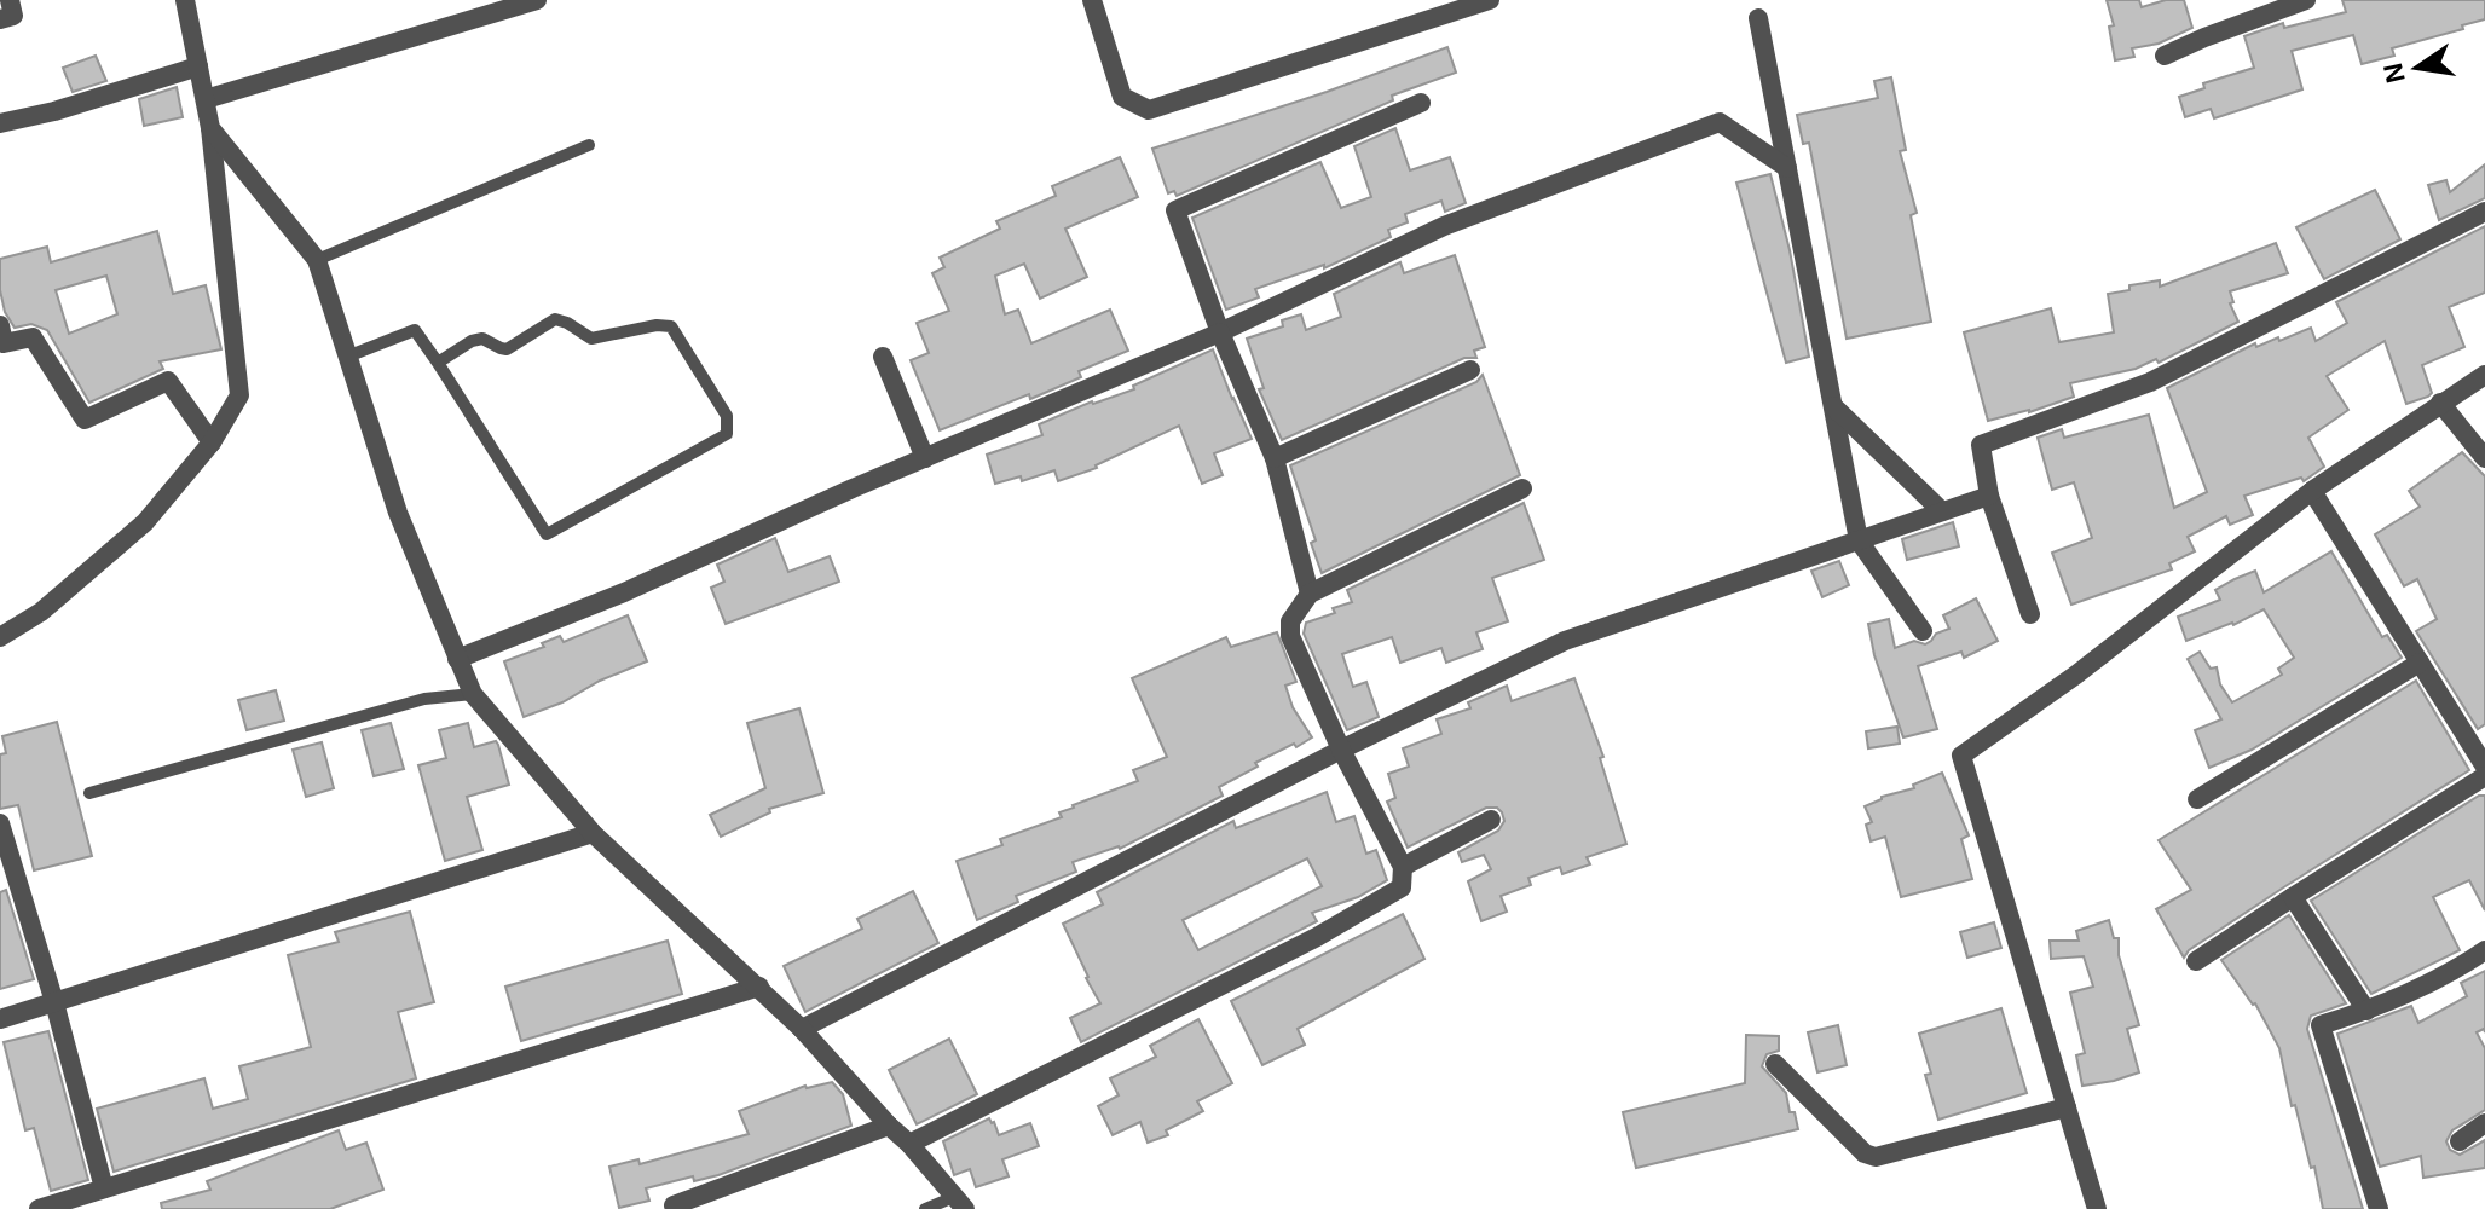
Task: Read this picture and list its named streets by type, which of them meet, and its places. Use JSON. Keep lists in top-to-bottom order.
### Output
{
  "north": "left"
}
